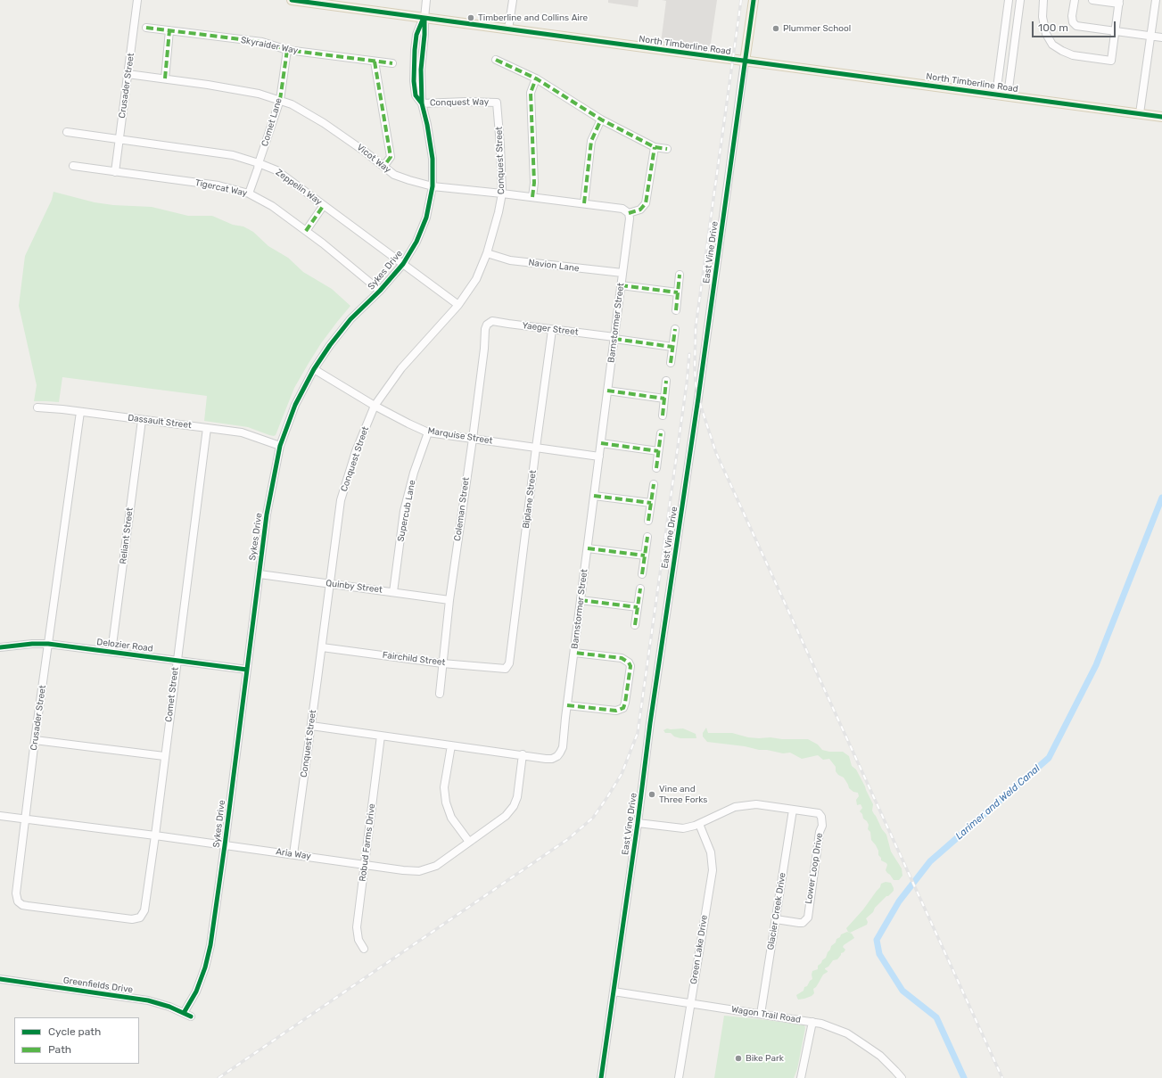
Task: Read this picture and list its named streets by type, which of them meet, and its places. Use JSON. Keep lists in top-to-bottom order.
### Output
{
  "streets": {
    "main road": ["North Timberline Road", "East Vine Drive"],
    "street": [
      "Skyraider Way",
      "Crusader Street",
      "Conquest Way",
      "Comet Lane",
      "Vicot Way",
      "Conquest Street",
      "Zeppelin Way",
      "Tigercat Way",
      "Navion Lane",
      "Sykes Drive",
      "Barnstormer Street",
      "Yaeger Street",
      "Dassault Street",
      "Marquise Street",
      "Biplane Street",
      "Coleman Street",
      "Supercub Lane",
      "Reliant Street",
      "Quinby Street",
      "Delozier Road",
      "Fairchild Street",
      "Comet Street",
      "Robud Farms Drive",
      "Aria Way",
      "Lower Loop Drive",
      "Glacier Creek Drive",
      "Green Lake Drive",
      "Greenfields Drive",
      "Wagon Trail Road"
    ]
  },
  "crossings": [
    ["Skyraider Way", "Comet Lane"],
    ["North Timberline Road", "East Vine Drive"],
    ["North Timberline Road", "Sykes Drive"],
    ["Crusader Street", "Vicot Way"],
    ["Crusader Street", "Zeppelin Way"],
    ["Crusader Street", "Tigercat Way"],
    ["Crusader Street", "Dassault Street"],
    ["Crusader Street", "Delozier Road"],
    ["Crusader Street", "Comet Street"],
    ["Crusader Street", "Aria Way"],
    ["Conquest Way", "Conquest Street"],
    ["Conquest Way", "Sykes Drive"],
    ["Comet Lane", "Vicot Way"],
    ["Comet Lane", "Zeppelin Way"],
    ["Comet Lane", "Tigercat Way"],
    ["Vicot Way", "Conquest Street"],
    ["Vicot Way", "Sykes Drive"],
    ["Vicot Way", "Barnstormer Street"],
    ["Conquest Street", "Zeppelin Way"],
    ["Conquest Street", "Navion Lane"],
    ["Conquest Street", "Barnstormer Street"],
    ["Conquest Street", "Marquise Street"],
    ["Conquest Street", "Quinby Street"],
    ["Conquest Street", "Fairchild Street"],
    ["Conquest Street", "Aria Way"],
    ["Zeppelin Way", "Sykes Drive"],
    ["Tigercat Way", "Sykes Drive"],
    ["East Vine Drive", "Wagon Trail Road"],
    ["Navion Lane", "Barnstormer Street"],
    ["Sykes Drive", "Dassault Street"],
    ["Sykes Drive", "Marquise Street"],
    ["Sykes Drive", "Quinby Street"],
    ["Sykes Drive", "Delozier Road"],
    ["Sykes Drive", "Aria Way"],
    ["Sykes Drive", "Greenfields Drive"],
    ["Barnstormer Street", "Yaeger Street"],
    ["Barnstormer Street", "Marquise Street"],
    ["Barnstormer Street", "Robud Farms Drive"],
    ["Barnstormer Street", "Aria Way"],
    ["Yaeger Street", "Biplane Street"],
    ["Yaeger Street", "Coleman Street"],
    ["Dassault Street", "Reliant Street"],
    ["Dassault Street", "Comet Street"],
    ["Marquise Street", "Biplane Street"],
    ["Marquise Street", "Coleman Street"],
    ["Marquise Street", "Supercub Lane"],
    ["Biplane Street", "Fairchild Street"],
    ["Coleman Street", "Quinby Street"],
    ["Coleman Street", "Fairchild Street"],
    ["Supercub Lane", "Quinby Street"],
    ["Reliant Street", "Delozier Road"],
    ["Delozier Road", "Comet Street"],
    ["Comet Street", "Aria Way"],
    ["Robud Farms Drive", "Aria Way"],
    ["Lower Loop Drive", "Glacier Creek Drive"],
    ["Glacier Creek Drive", "Wagon Trail Road"],
    ["Green Lake Drive", "Wagon Trail Road"]
  ],
  "water": ["Larimer and Weld Canal"],
  "places": [
    "Timberline and Collins Aire",
    "Plummer School",
    "Vine and Three Forks",
    "Bike Park"
  ],
  "legend": ["Cycle path", "Path"],
  "scale_bar": "100 m"
}
